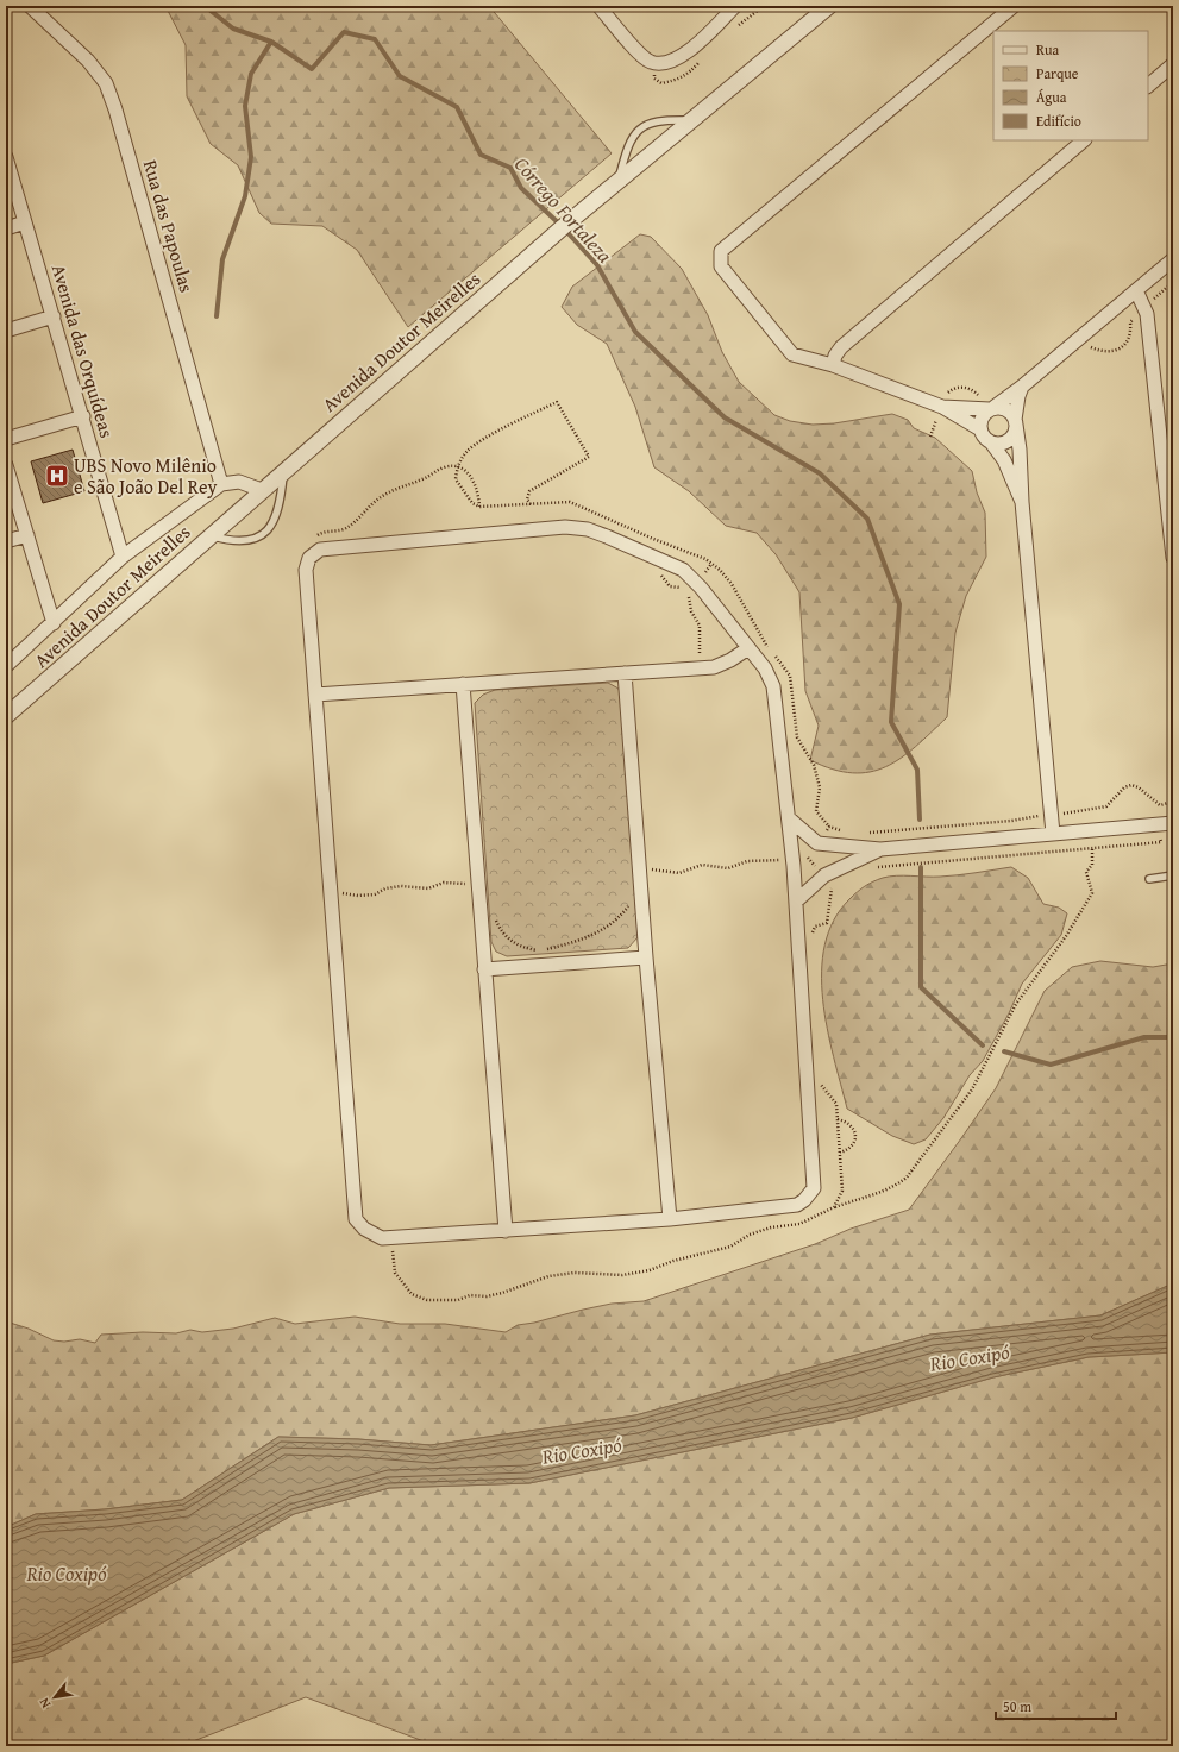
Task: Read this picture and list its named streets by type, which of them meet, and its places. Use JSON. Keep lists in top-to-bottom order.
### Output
{
  "streets": {
    "street": ["Rua das Papoulas", "Avenida Doutor Meirelles", "Avenida das Orquídeas"]
  },
  "water": ["Córrego Fortaleza", "Rio Coxipó"],
  "places": {
    "hospital": ["UBS Novo Milênio e São João Del Rey"]
  },
  "legend": [
    "Rua",
    "Parque",
    "Água",
    "Edifício"
  ],
  "scale_bar": "50 m",
  "north": "bottom left"
}
